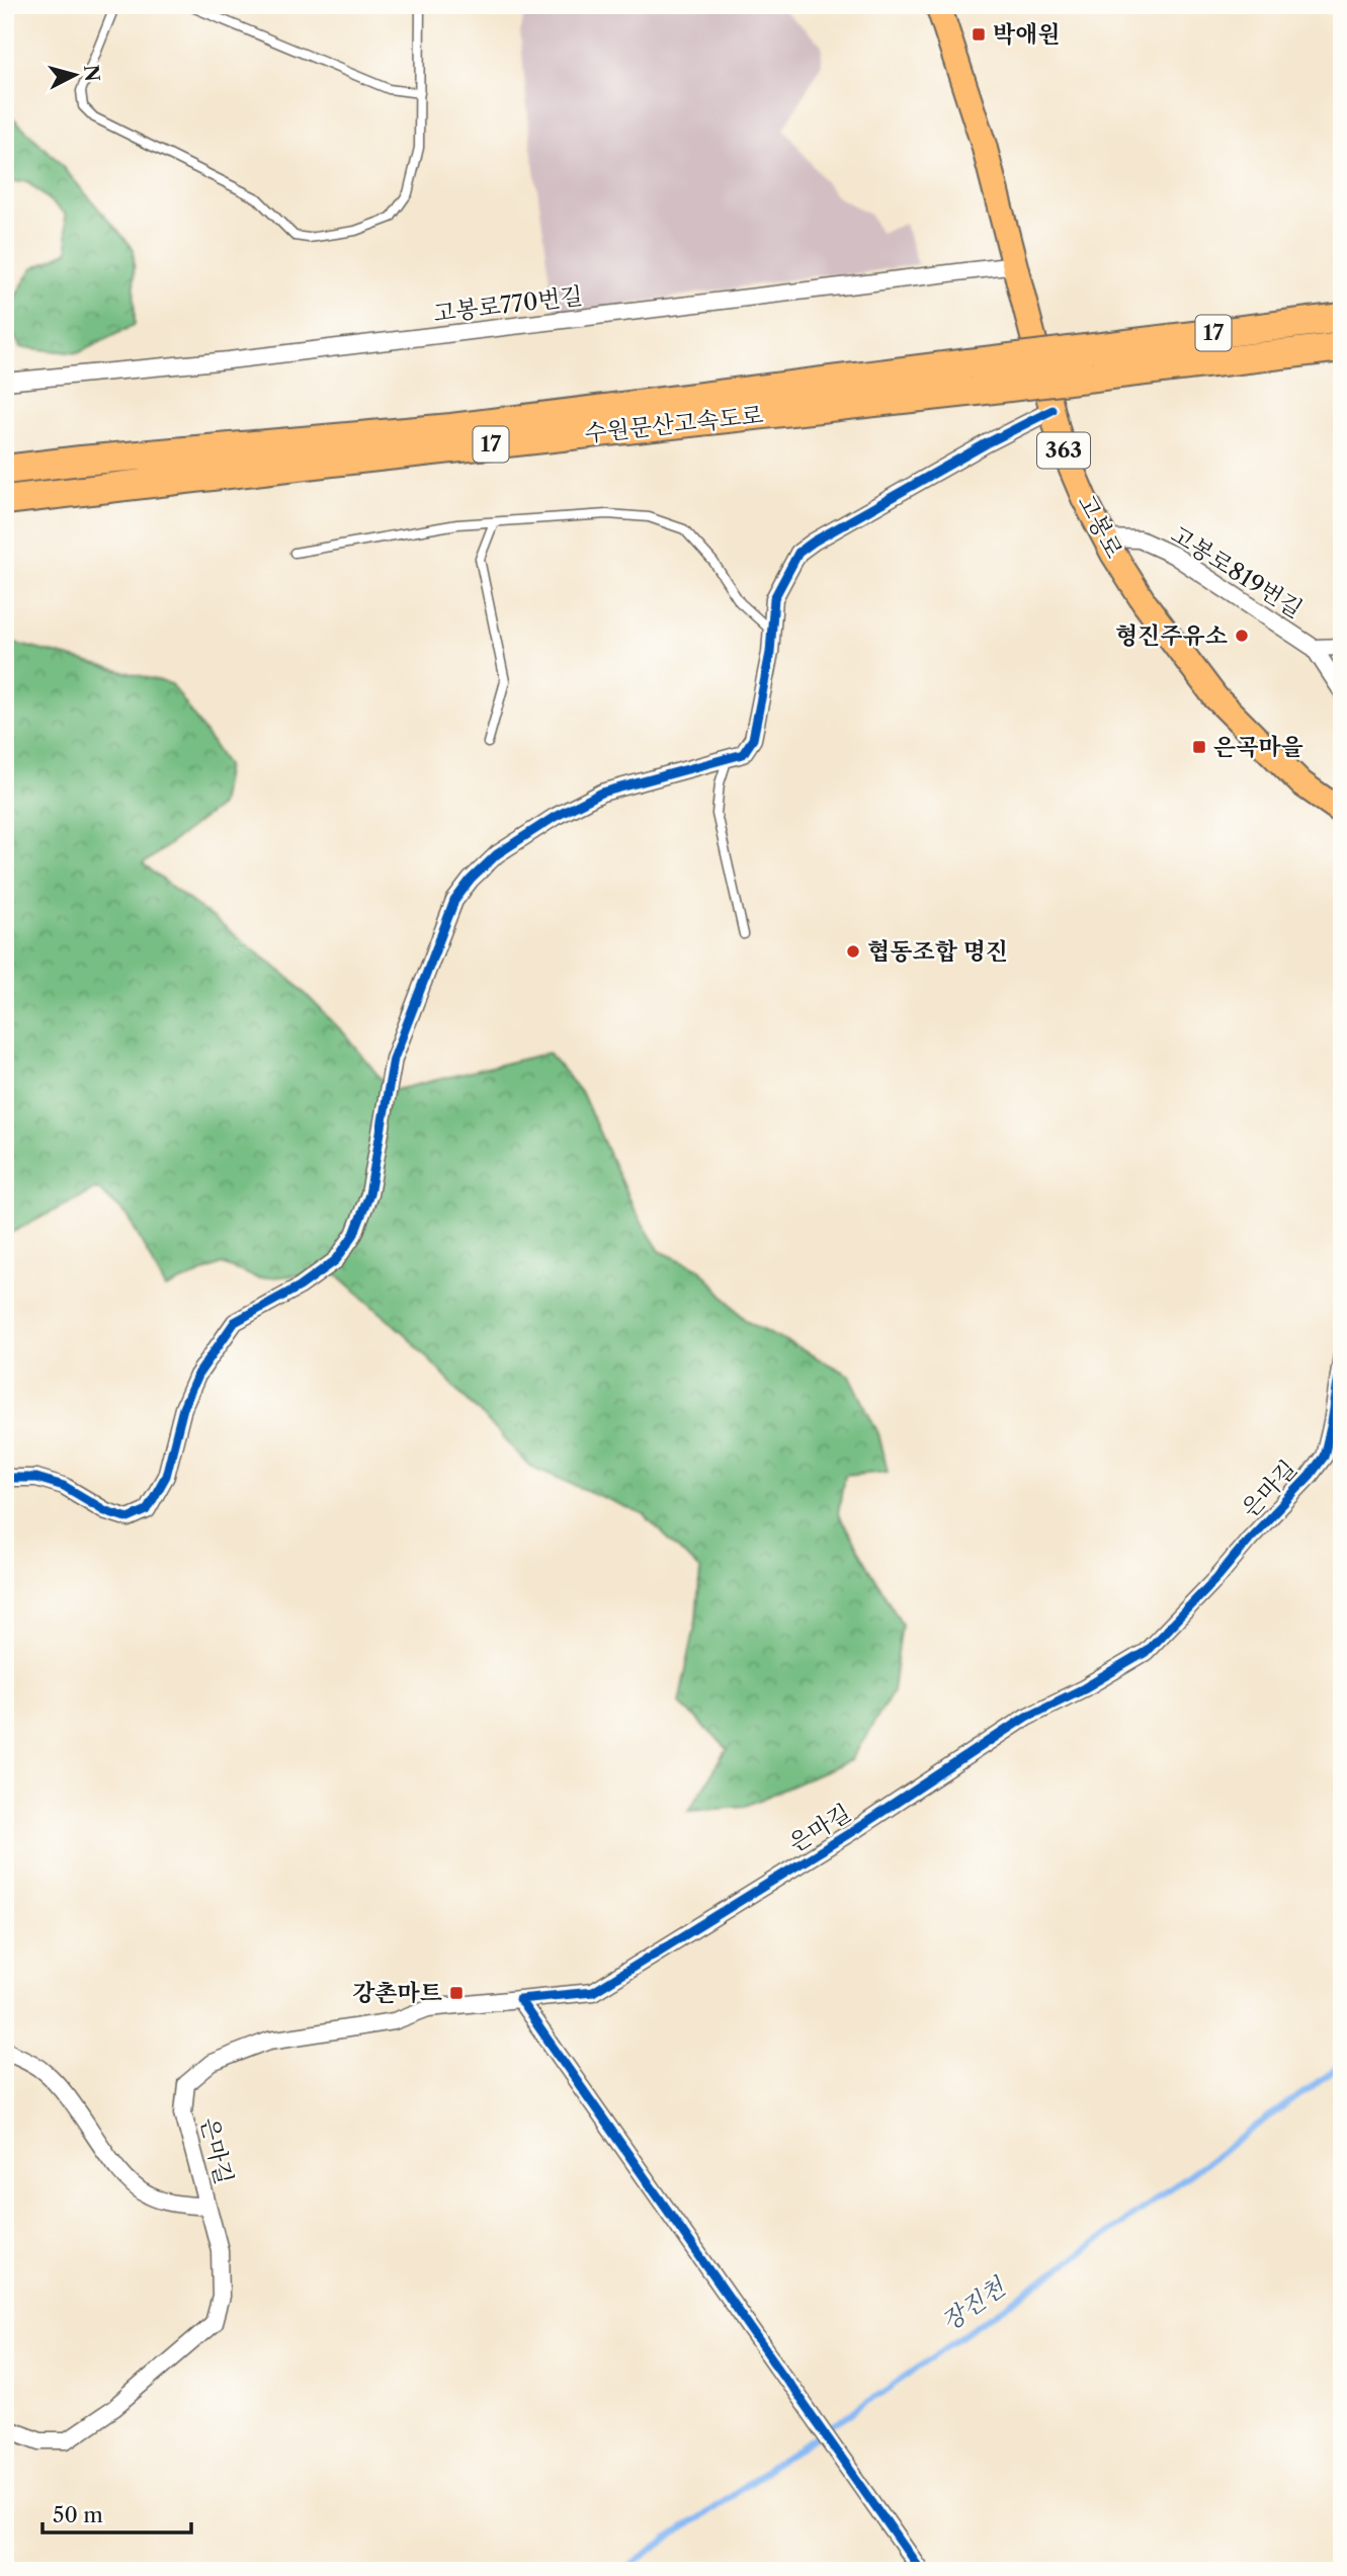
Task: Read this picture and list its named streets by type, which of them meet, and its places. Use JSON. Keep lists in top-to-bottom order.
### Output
{
  "streets": {
    "highway": ["17", "수원문산고속도로"],
    "main road": ["363", "고봉로"],
    "street": ["고봉로770번길", "고봉로819번길", "은마길"]
  },
  "crossings": [
    ["고봉로770번길", "고봉로"],
    ["고봉로", "고봉로819번길"]
  ],
  "water": ["장진천"],
  "places": {
    "transit": ["박애원", "은곡마을", "강촌마트"],
    "other": ["형진주유소", "협동조합 명진"]
  },
  "scale_bar": "50 m",
  "north": "right"
}
